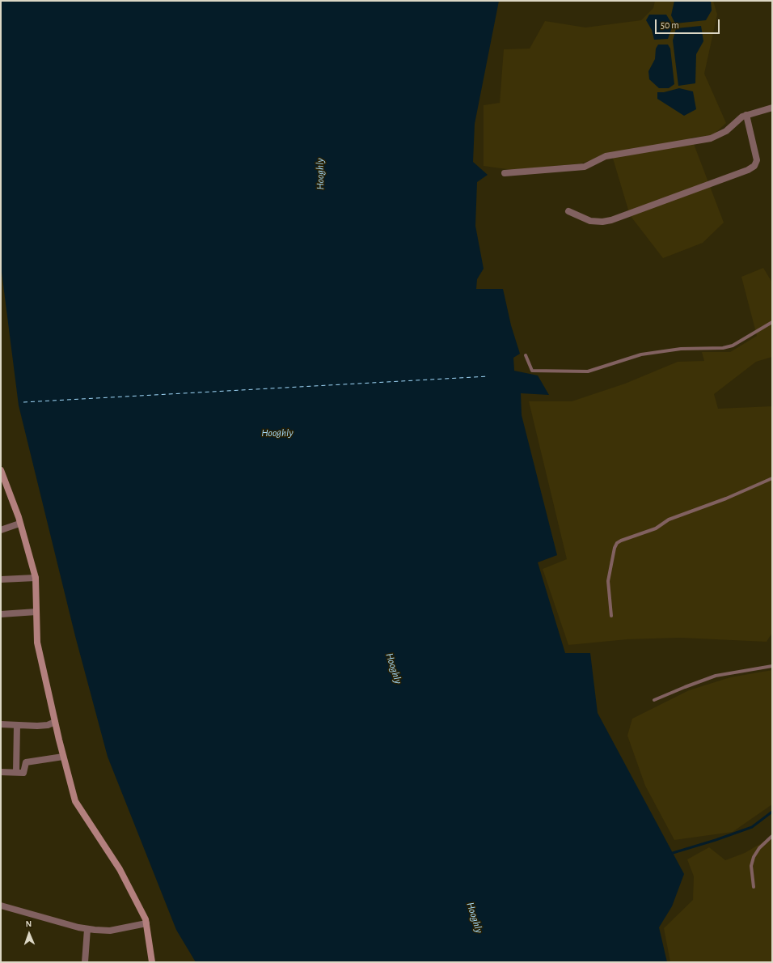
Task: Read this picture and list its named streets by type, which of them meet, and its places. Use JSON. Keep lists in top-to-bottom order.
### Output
{
  "water": ["Hooghly"],
  "scale_bar": "50 m",
  "north": "top"
}
